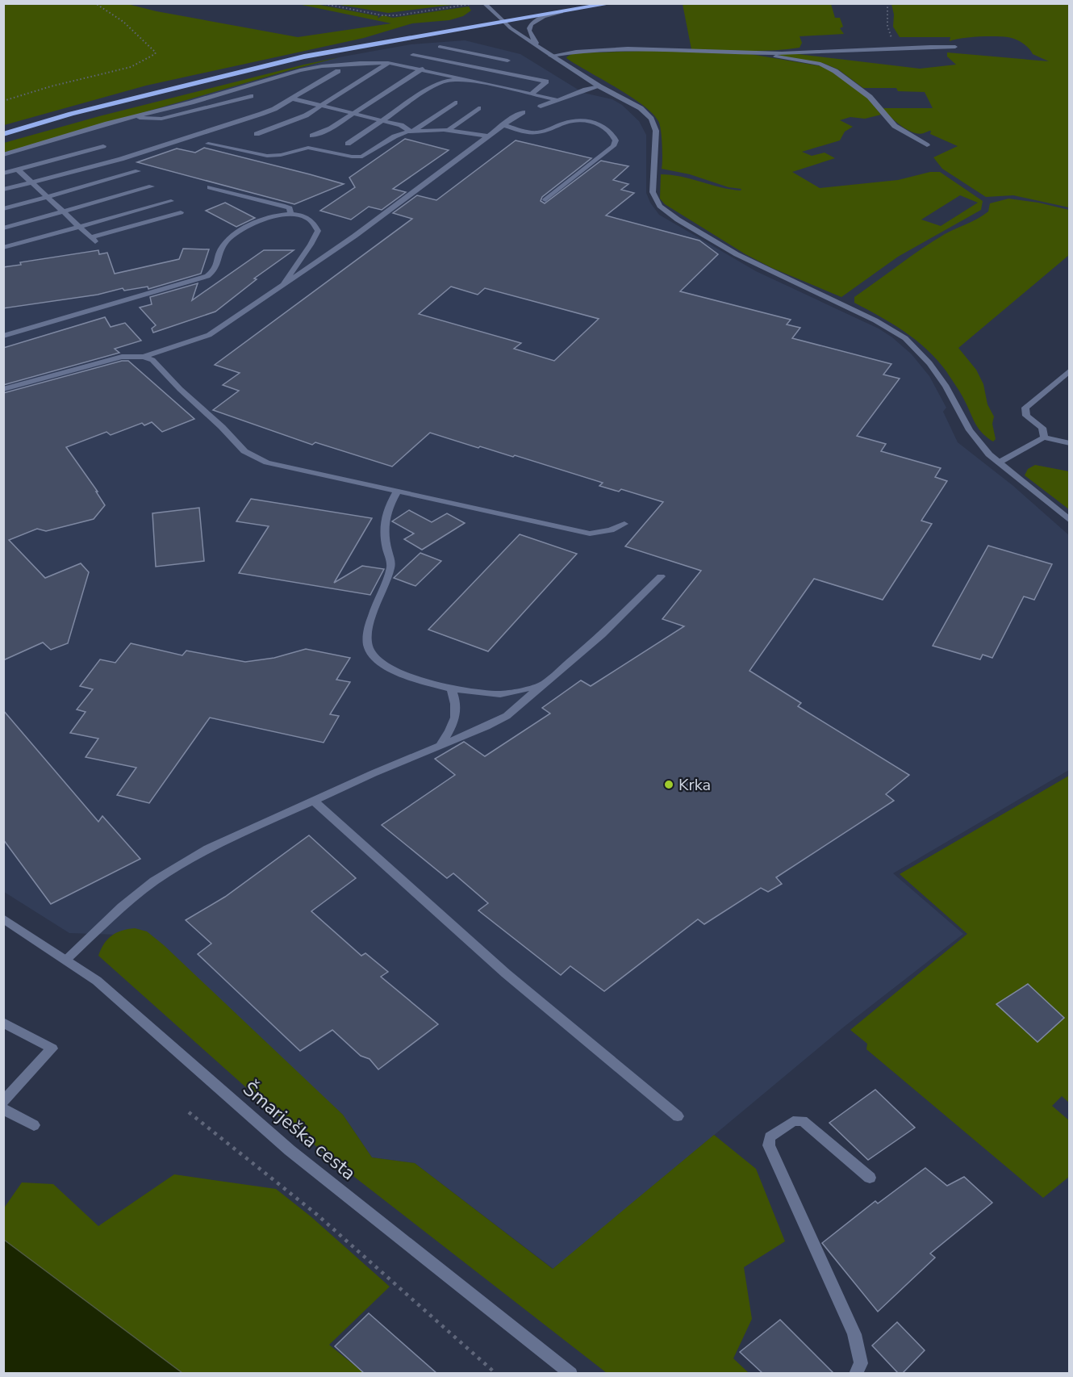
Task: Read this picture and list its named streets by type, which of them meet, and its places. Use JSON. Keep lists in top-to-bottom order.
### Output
{
  "streets": {
    "street": ["Šmarješka cesta"]
  },
  "places": ["Krka"]
}
